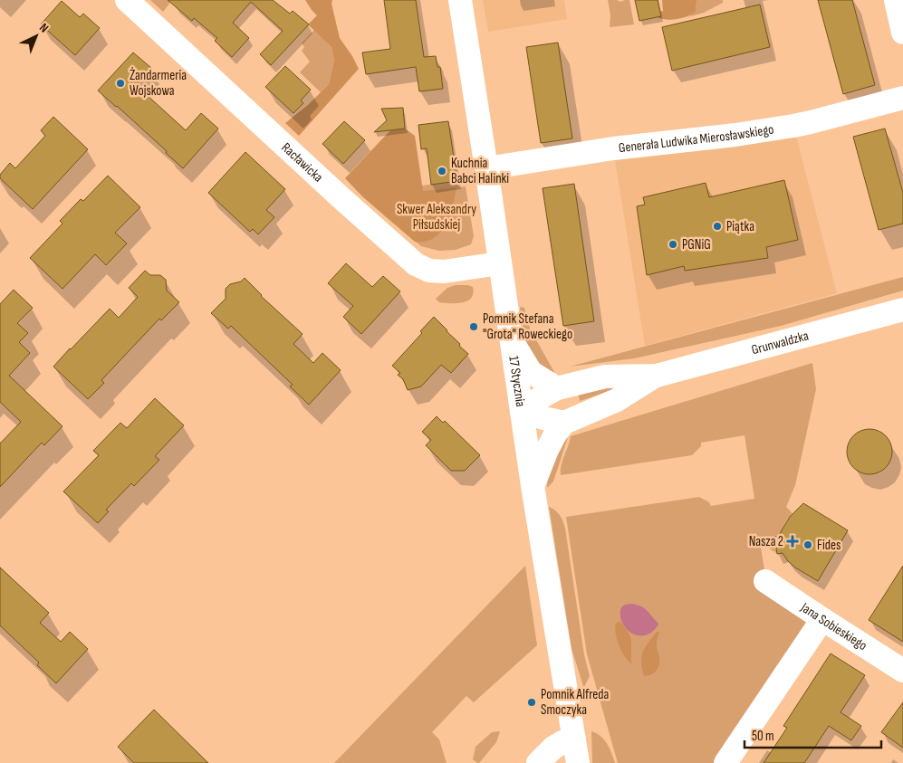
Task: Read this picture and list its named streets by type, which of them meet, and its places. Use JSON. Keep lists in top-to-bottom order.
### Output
{
  "streets": {
    "street": [
      "Generała Ludwika Mierosławskiego",
      "Racławicka",
      "Grunwaldzka",
      "17 Stycznia",
      "Jana Sobieskiego"
    ]
  },
  "crossings": [
    ["Generała Ludwika Mierosławskiego", "17 Stycznia"],
    ["Racławicka", "17 Stycznia"],
    ["Grunwaldzka", "17 Stycznia"]
  ],
  "parks": ["Skwer Aleksandry Piłsudskiej"],
  "places": {
    "other": [
      "Żandarmeria Wojskowa",
      "Kuchnia Babci Halinki",
      "Piątka",
      "PGNiG",
      "Pomnik Stefana \"Grota\" Roweckiego",
      "Fides",
      "Pomnik Alfreda Smoczyka"
    ],
    "health": ["Nasza 2"]
  },
  "scale_bar": "50 m",
  "north": "top right"
}
